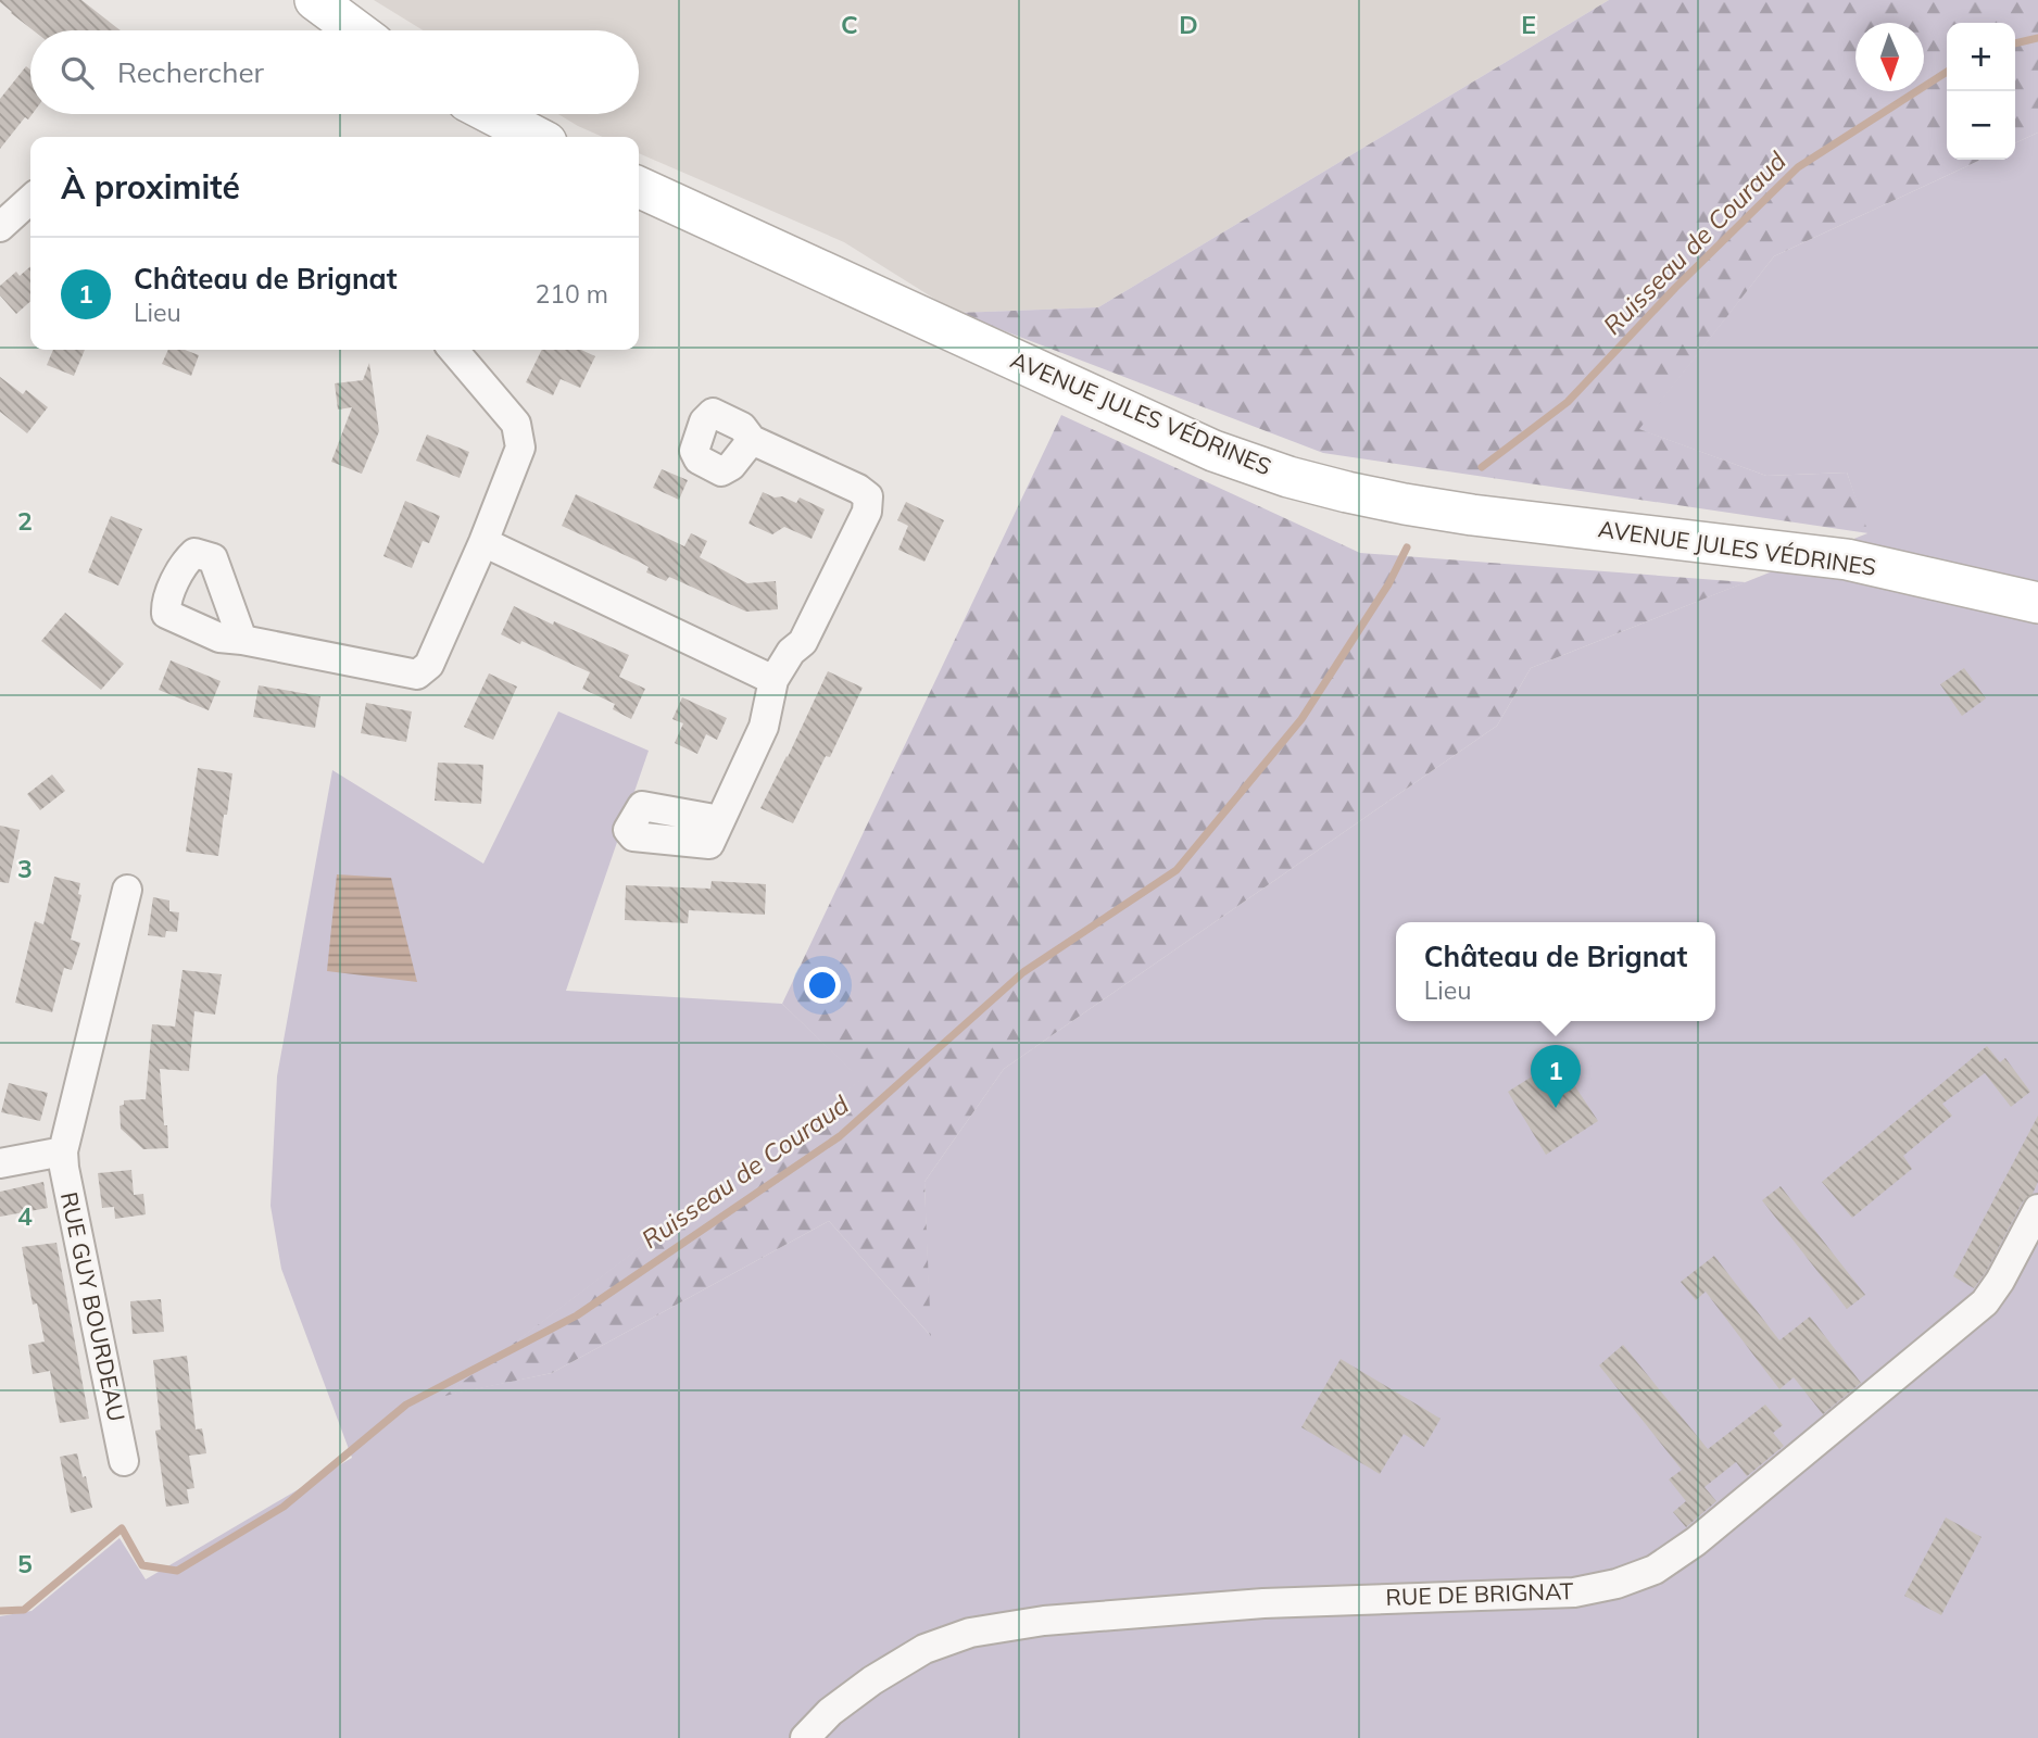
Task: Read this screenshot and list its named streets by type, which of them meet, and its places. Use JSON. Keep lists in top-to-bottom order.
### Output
{
  "streets": {
    "main road": ["AVENUE JULES VÉDRINES"],
    "street": ["RUE GUY BOURDEAU", "RUE DE BRIGNAT"]
  },
  "water": ["Ruisseau de Couraud"],
  "north": "bottom",
  "page": {
    "map_buttons": ["+", "−"],
    "search": "Rechercher",
    "heading": "À proximité",
    "list": [
      {
        "mark": "1",
        "name": "Château de Brignat",
        "note": "Lieu",
        "value": "210 m"
      }
    ],
    "popup": ["Château de Brignat", "Lieu"],
    "pins": "1"
  },
  "grid": {
    "columns": ["C", "D", "E"],
    "rows": [
      "2",
      "3",
      "4",
      "5"
    ]
  }
}
